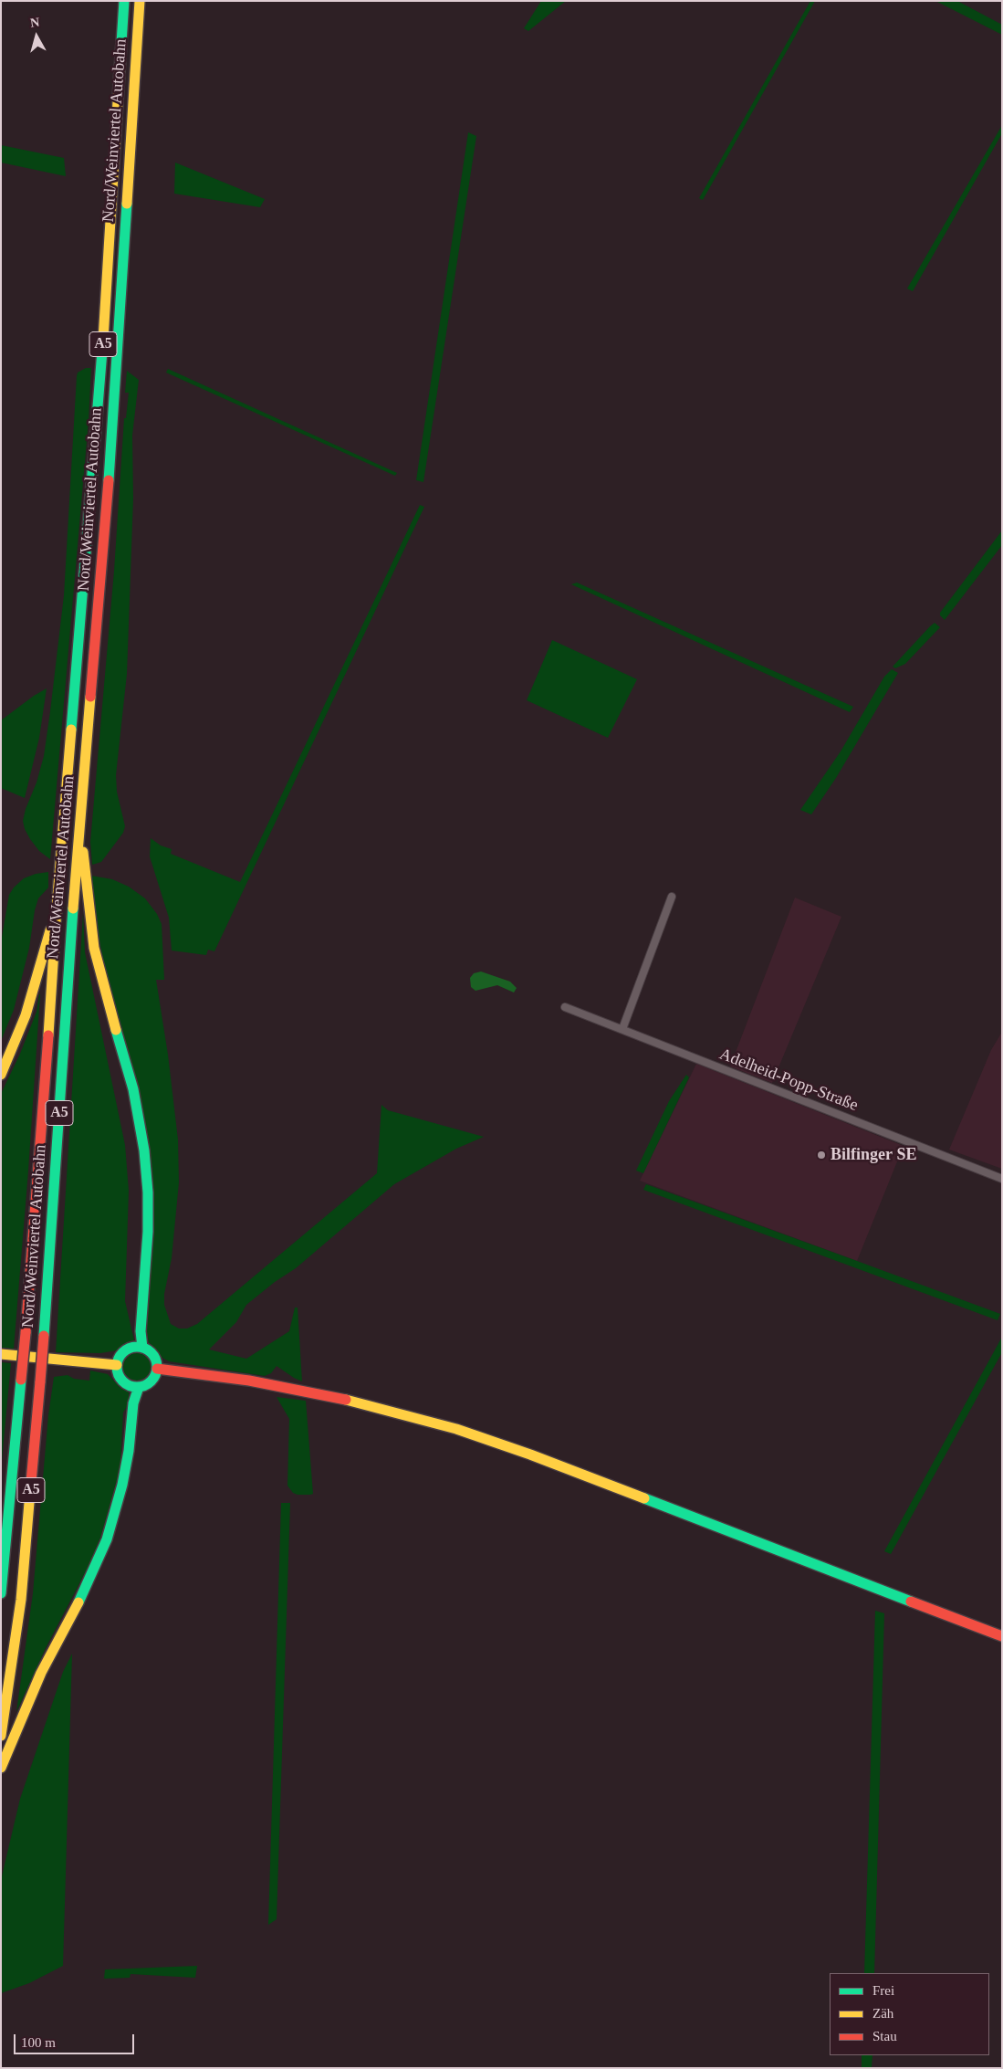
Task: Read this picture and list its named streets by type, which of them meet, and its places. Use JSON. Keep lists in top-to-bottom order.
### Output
{
  "streets": {
    "main road": ["Nord/Weinviertel Autobahn", "A5"],
    "street": ["Adelheid-Popp-Straße"]
  },
  "places": ["Bilfinger SE"],
  "legend": ["Frei", "Zäh", "Stau"],
  "scale_bar": "100 m",
  "north": "top"
}
